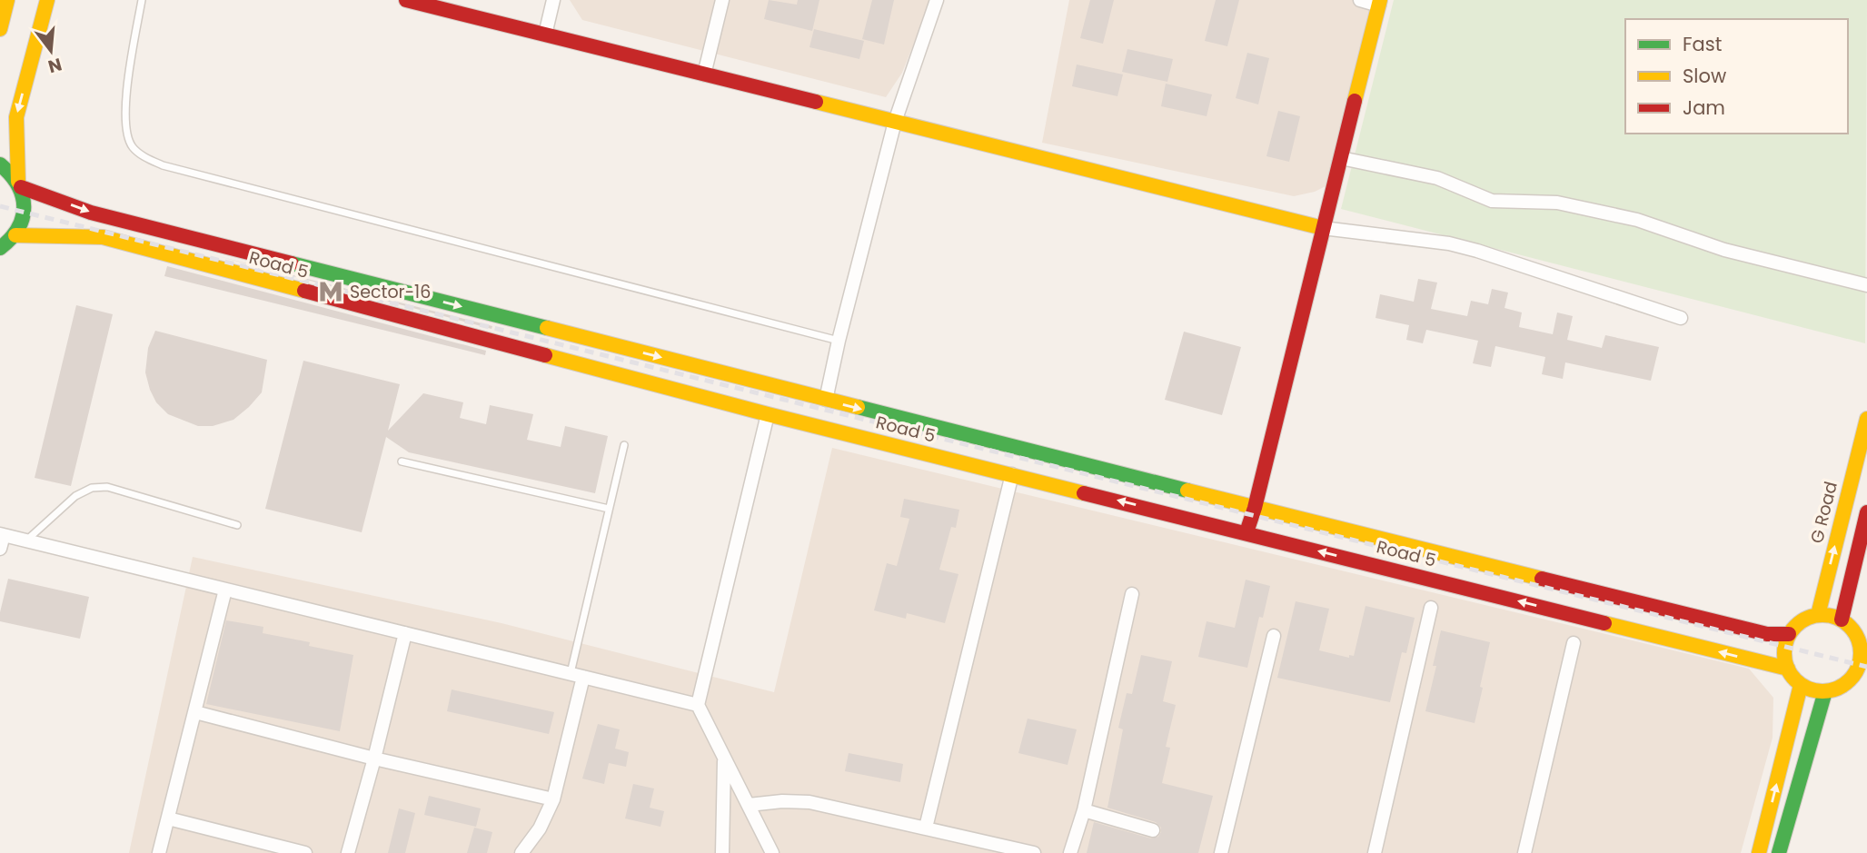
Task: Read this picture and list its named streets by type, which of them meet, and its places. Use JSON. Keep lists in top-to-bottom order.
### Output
{
  "streets": {
    "street": ["Road 5", "G Road"]
  },
  "crossings": [
    ["Road 5", "G Road"]
  ],
  "places": {
    "metro station": ["Sector-16"]
  },
  "legend": ["Fast", "Slow", "Jam"],
  "north": "bottom"
}
